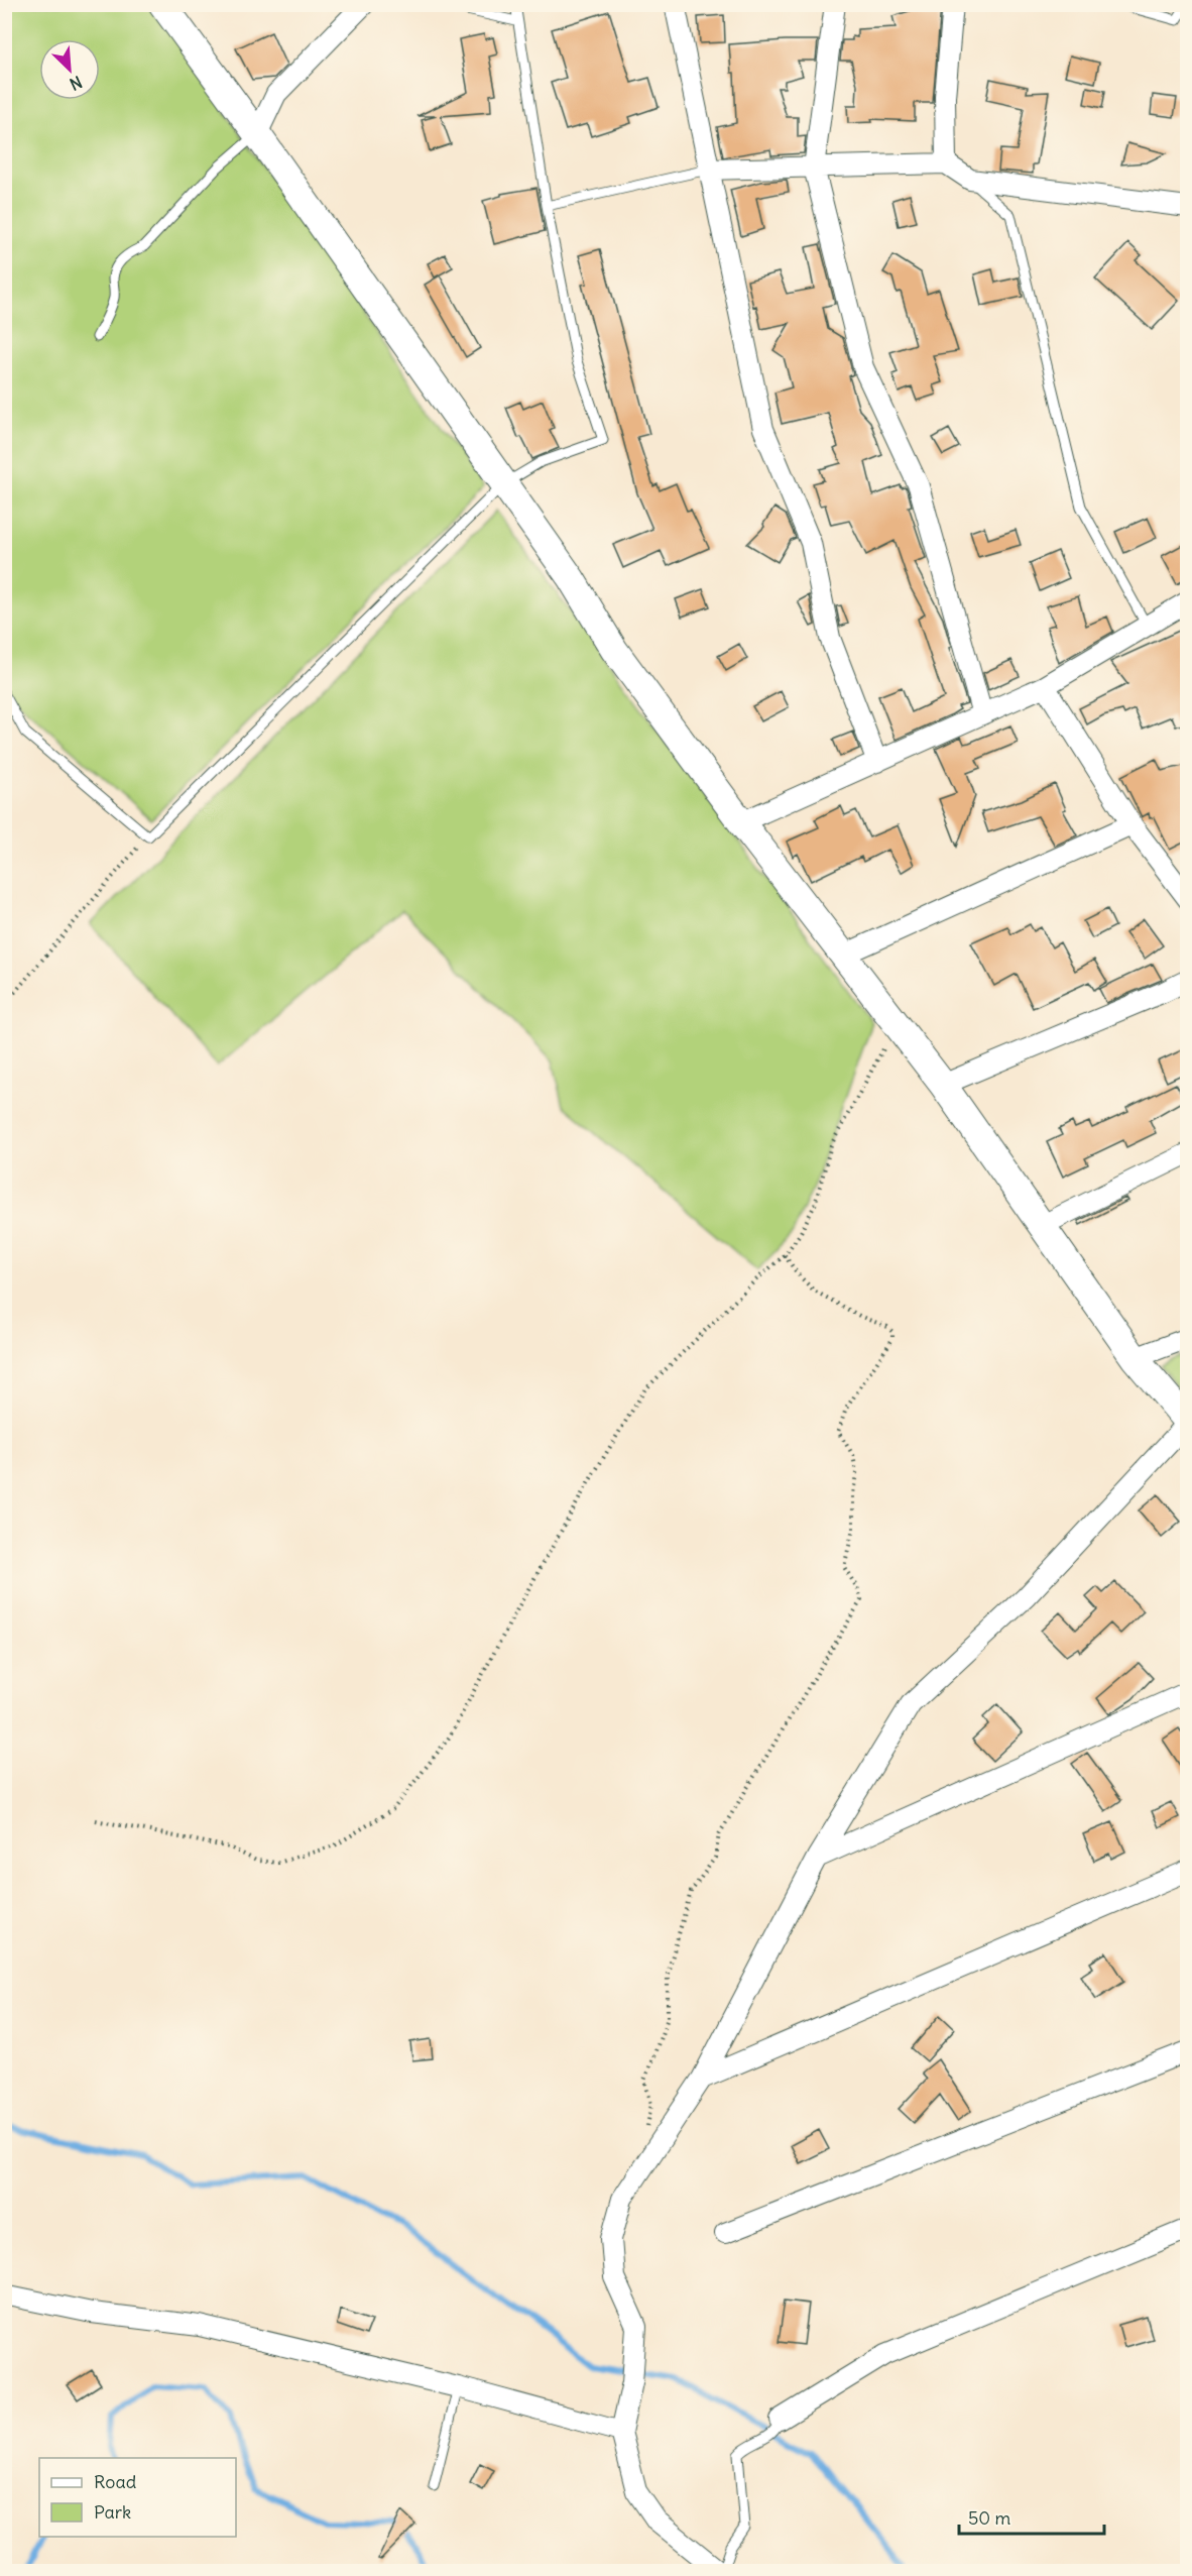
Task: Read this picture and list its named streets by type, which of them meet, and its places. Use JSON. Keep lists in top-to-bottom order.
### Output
{
  "legend": ["Road", "Park"],
  "scale_bar": "50 m",
  "north": "bottom right"
}
